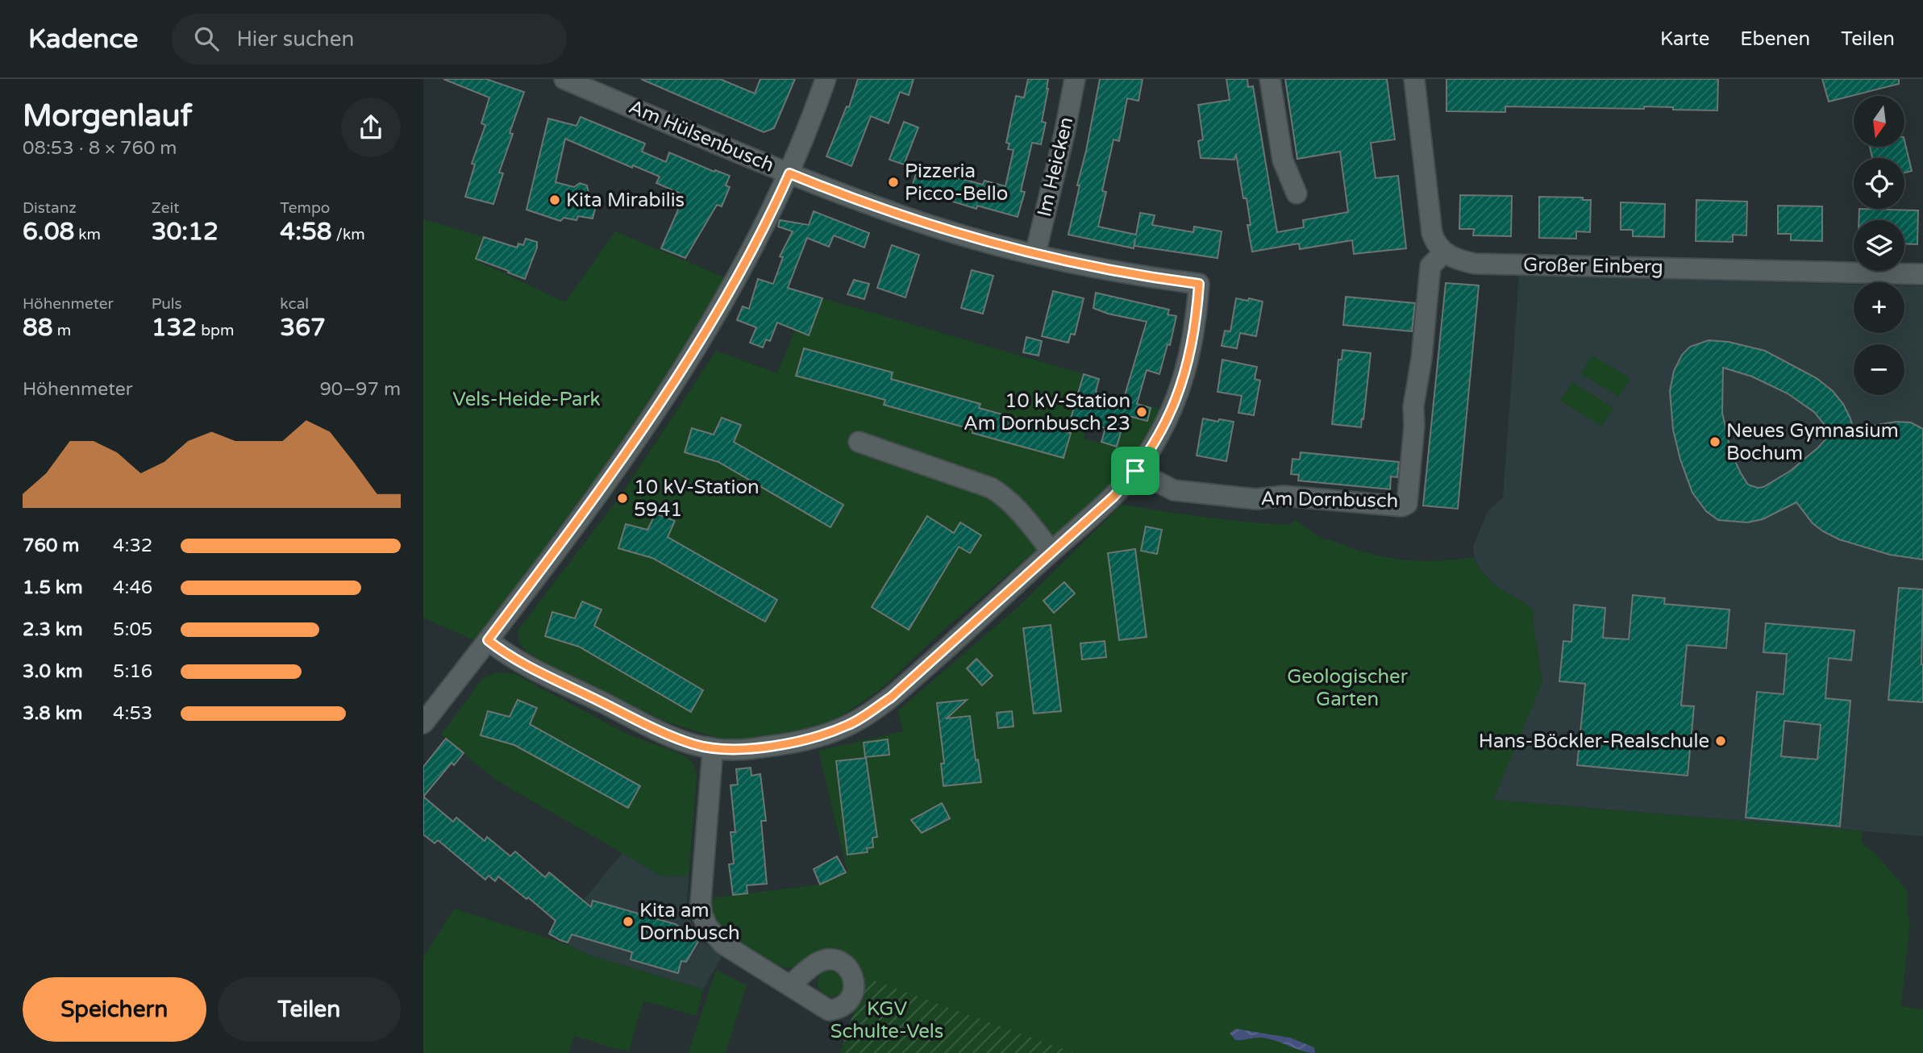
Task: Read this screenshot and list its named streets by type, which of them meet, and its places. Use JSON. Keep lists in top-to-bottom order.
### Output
{
  "streets": {
    "street": [
      "Am Hülsenbusch",
      "Im Heicken",
      "Großer Einberg",
      "Am Dornbusch"
    ]
  },
  "crossings": [
    ["Am Hülsenbusch", "Im Heicken"],
    ["Am Hülsenbusch", "Am Dornbusch"],
    ["Großer Einberg", "Am Dornbusch"]
  ],
  "parks": ["Vels-Heide-Park", "Geologischer Garten", "KGV Schulte-Vels"],
  "places": [
    "Pizzeria Picco-Bello",
    "Kita Mirabilis",
    "10 kV-Station Am Dornbusch 23",
    "Neues Gymnasium Bochum",
    "10 kV-Station 5941",
    "Hans-Böckler-Realschule",
    "Kita am Dornbusch"
  ],
  "north": "bottom",
  "page": {
    "header": "Kadence",
    "search": "Hier suchen",
    "nav": ["Karte", "Ebenen", "Teilen"],
    "heading": ["Morgenlauf", "08:53 · 8 × 760 m"],
    "map_buttons": ["+", "−"],
    "stats": [
      ["Distanz", "6.08 km"],
      ["Zeit", "30:12"],
      ["Tempo", "4:58 /km"],
      ["Höhenmeter", "88 m"],
      ["Puls", "132 bpm"],
      ["kcal", "367"]
    ],
    "chart": ["Höhenmeter", "90–97 m"],
    "list": [
      {
        "name": "760 m",
        "note": "4:32"
      },
      {
        "name": "1.5 km",
        "note": "4:46"
      },
      {
        "name": "2.3 km",
        "note": "5:05"
      },
      {
        "name": "3.0 km",
        "note": "5:16"
      },
      {
        "name": "3.8 km",
        "note": "4:53"
      }
    ],
    "buttons": ["Speichern", "Teilen"]
  }
}
